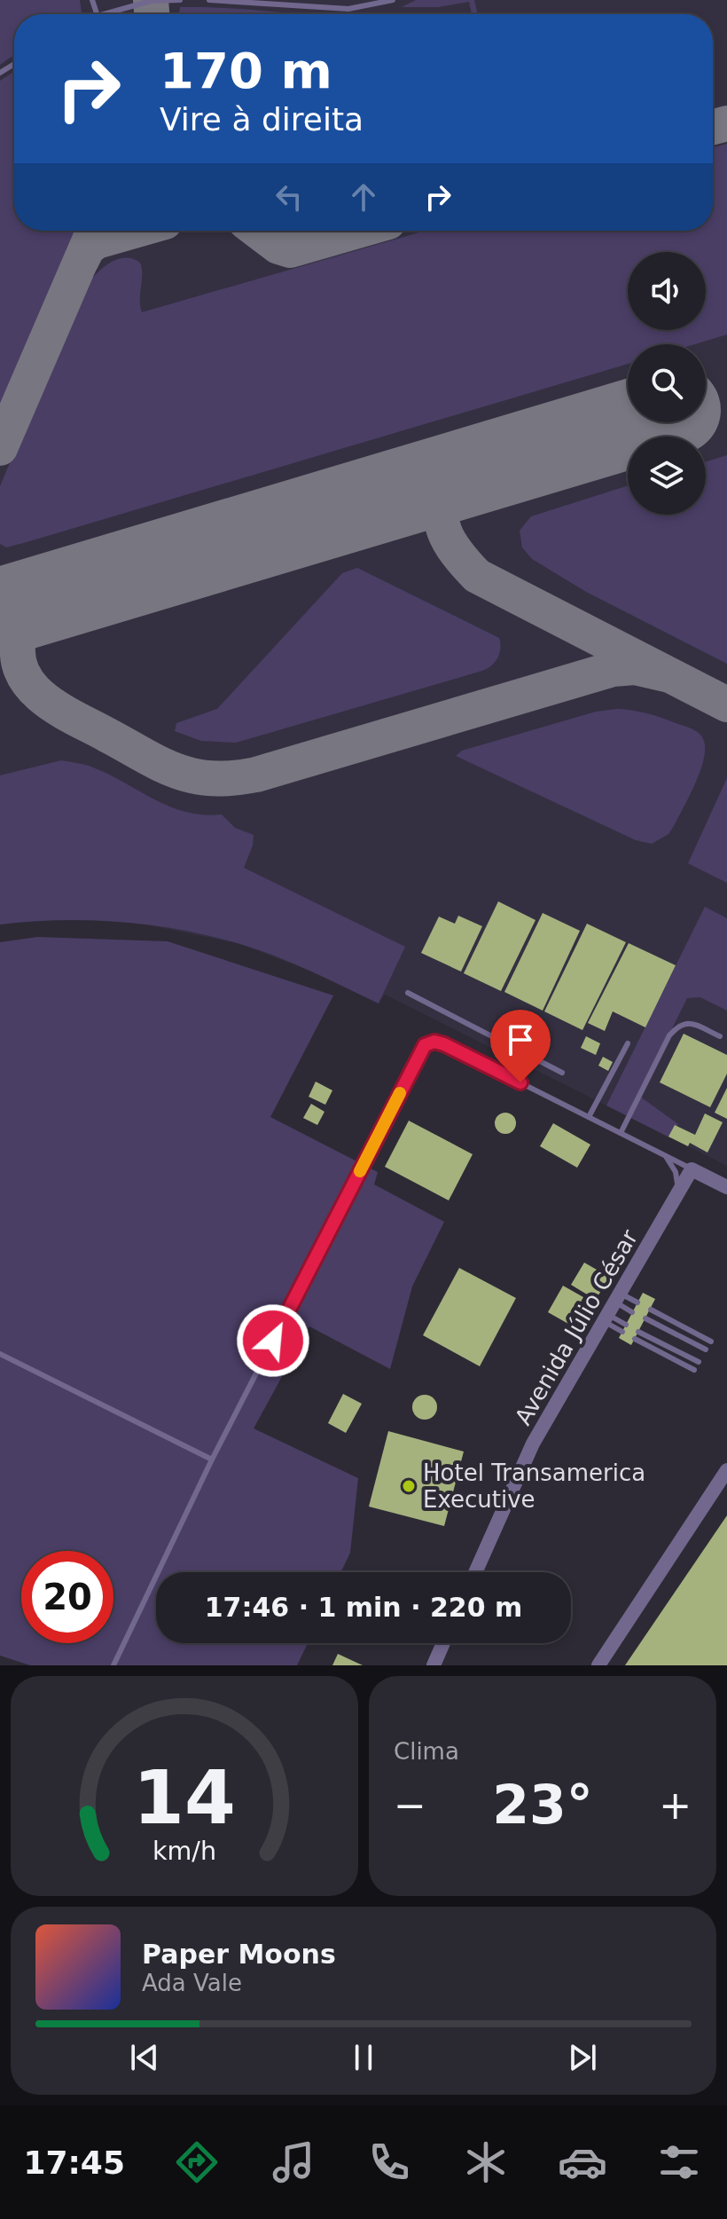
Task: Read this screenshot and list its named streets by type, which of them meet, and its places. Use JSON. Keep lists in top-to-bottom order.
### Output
{
  "streets": {
    "street": ["Avenida Júlio César"]
  },
  "places": ["Hotel Transamerica Executive"],
  "page": {
    "turn": ["170 m", "Vire à direita"],
    "limit": "20",
    "trip": "17:46 · 1 min · 220 m",
    "tile": "Clima",
    "heat": ["−", "23°", "+"],
    "song": ["Paper Moons", "Ada Vale"],
    "tabs": "17:45",
    "gauge": ["14", "km/h"]
  }
}
